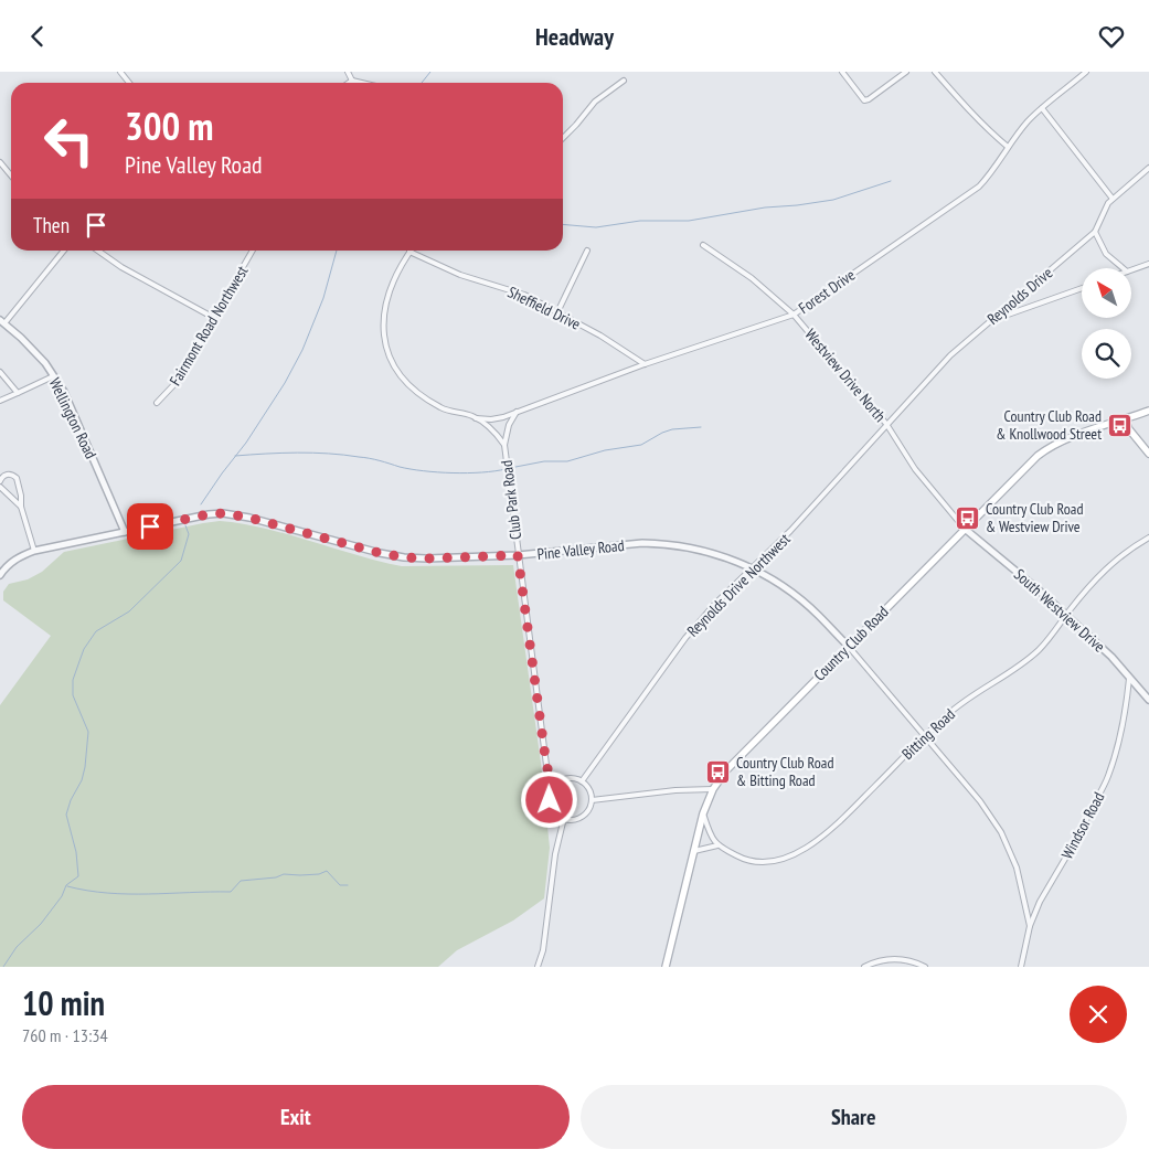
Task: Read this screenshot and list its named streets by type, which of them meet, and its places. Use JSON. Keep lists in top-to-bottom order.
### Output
{
  "streets": {
    "main road": ["Country Club Road"],
    "street": [
      "Forest Drive",
      "Reynolds Drive",
      "Sheffield Drive",
      "Fairmont Road Northwest",
      "Westview Drive North",
      "Wellington Road",
      "Club Park Road",
      "Pine Valley Road",
      "Reynolds Drive Northwest",
      "South Westview Drive",
      "Bitting Road",
      "Windsor Road"
    ]
  },
  "crossings": [
    ["Forest Drive", "Sheffield Drive"],
    ["Forest Drive", "Westview Drive North"],
    ["Forest Drive", "Club Park Road"],
    ["Reynolds Drive", "Westview Drive North"],
    ["Reynolds Drive", "Reynolds Drive Northwest"],
    ["Sheffield Drive", "Club Park Road"],
    ["Westview Drive North", "Reynolds Drive Northwest"],
    ["Westview Drive North", "South Westview Drive"],
    ["Westview Drive North", "Country Club Road"],
    ["Wellington Road", "Pine Valley Road"],
    ["Club Park Road", "Pine Valley Road"],
    ["Club Park Road", "Reynolds Drive Northwest"],
    ["Pine Valley Road", "Reynolds Drive Northwest"],
    ["Pine Valley Road", "Country Club Road"],
    ["South Westview Drive", "Country Club Road"],
    ["South Westview Drive", "Bitting Road"],
    ["South Westview Drive", "Windsor Road"]
  ],
  "places": {
    "bus stop": ["Country Club Road & Knollwood Street", "Country Club Road & Westview Drive", "Country Club Road & Bitting Road"]
  },
  "north": "top left",
  "page": {
    "header": "Headway",
    "turn": ["300 m", "Pine Valley Road"],
    "then": "Then",
    "heading": ["10 min", "760 m · 13:34"],
    "buttons": ["Exit", "Share"]
  }
}
